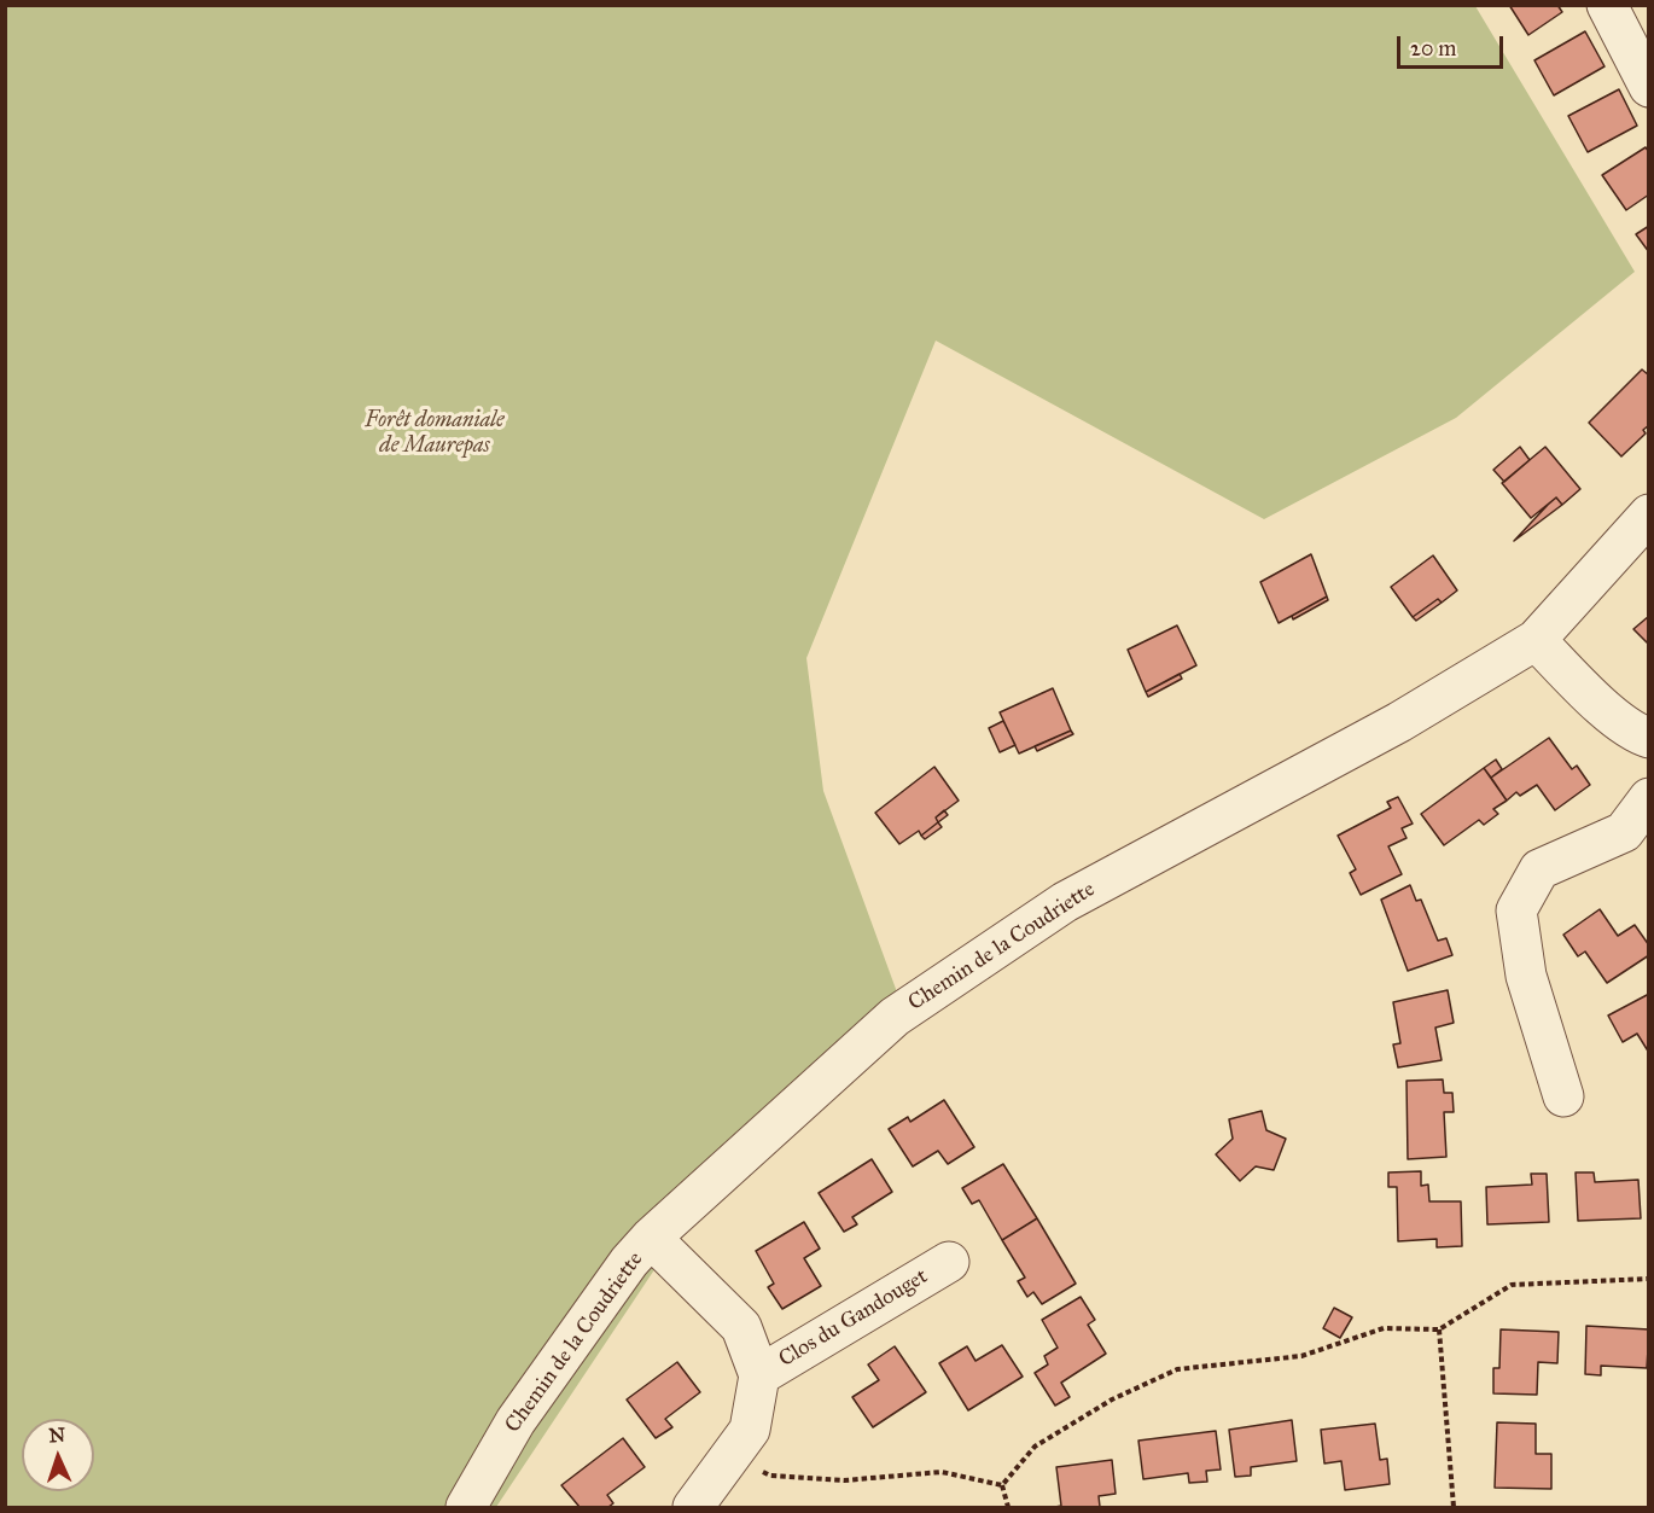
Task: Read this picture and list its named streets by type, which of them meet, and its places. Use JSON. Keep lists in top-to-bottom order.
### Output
{
  "streets": {
    "street": ["Chemin de la Coudriette", "Clos du Gandouget"]
  },
  "parks": ["Forêt domaniale de Maurepas"],
  "scale_bar": "20 m",
  "north": "top"
}
